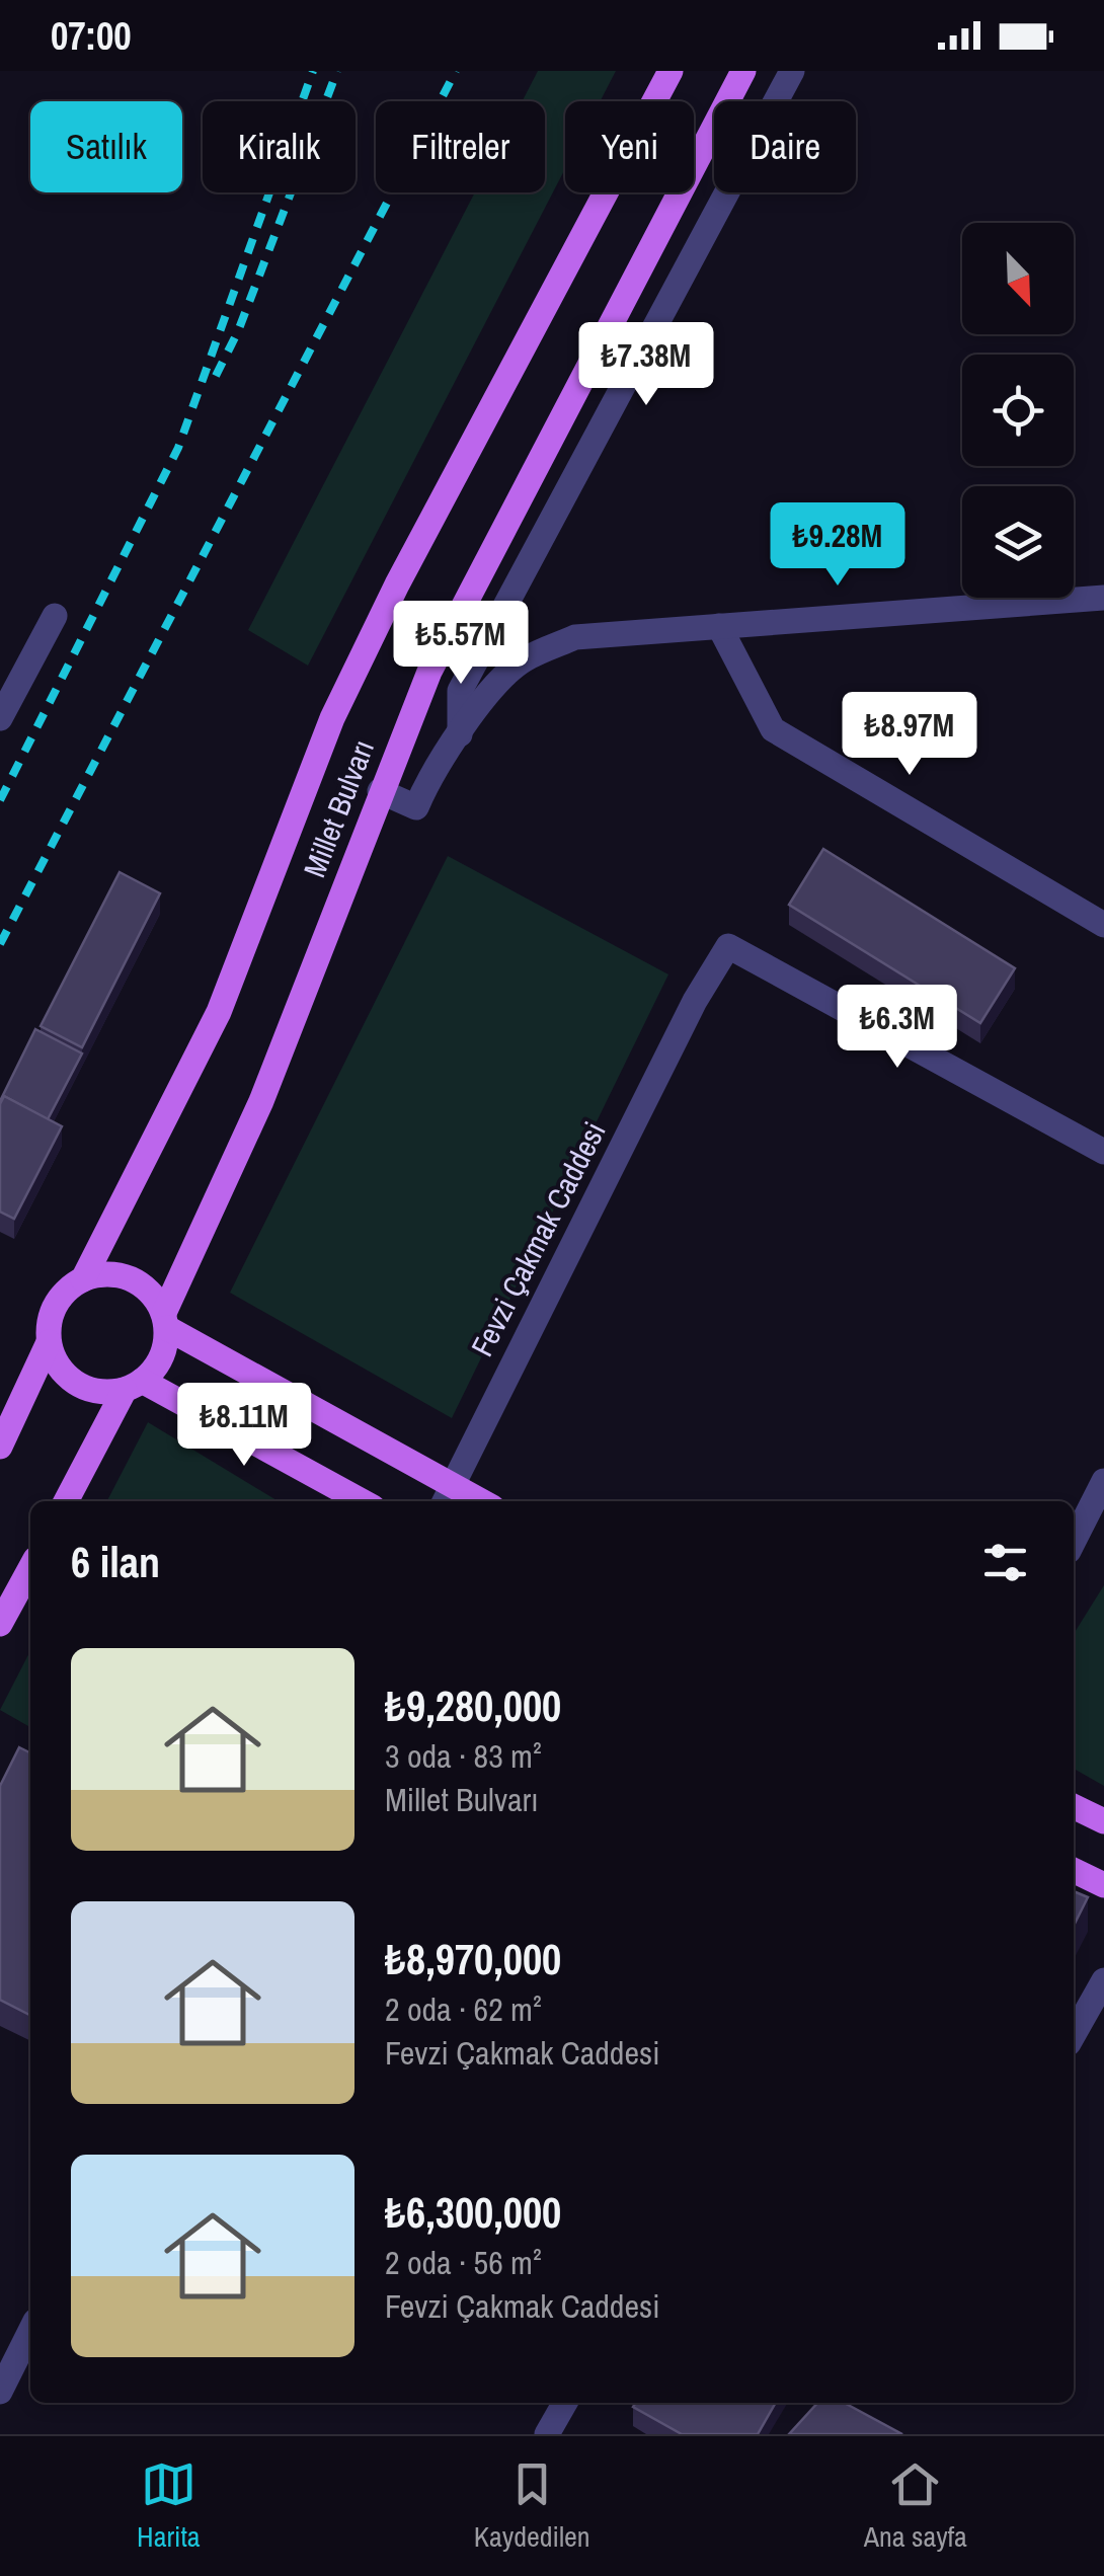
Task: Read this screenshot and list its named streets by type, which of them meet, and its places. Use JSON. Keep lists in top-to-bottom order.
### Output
{
  "streets": {
    "main road": ["Millet Bulvarı"],
    "street": ["Fevzi Çakmak Caddesi"]
  },
  "north": "bottom right",
  "page": {
    "status": "07:00",
    "chip": [
      "Satılık",
      "Kiralık",
      "Filtreler",
      "Yeni",
      "Daire"
    ],
    "price": [
      "₺7.38M",
      "₺9.28M",
      "₺5.57M",
      "₺8.97M",
      "₺6.3M",
      "₺8.11M"
    ],
    "heading": "6 ilan",
    "list": [
      {
        "name": "₺9,280,000",
        "note": "3 oda · 83 m² · Millet Bulvarı"
      },
      {
        "name": "₺8,970,000",
        "note": "2 oda · 62 m² · Fevzi Çakmak Caddesi"
      },
      {
        "name": "₺6,300,000",
        "note": "2 oda · 56 m² · Fevzi Çakmak Caddesi"
      }
    ],
    "tabs": ["Harita", "Kaydedilen", "Ana sayfa"]
  }
}
